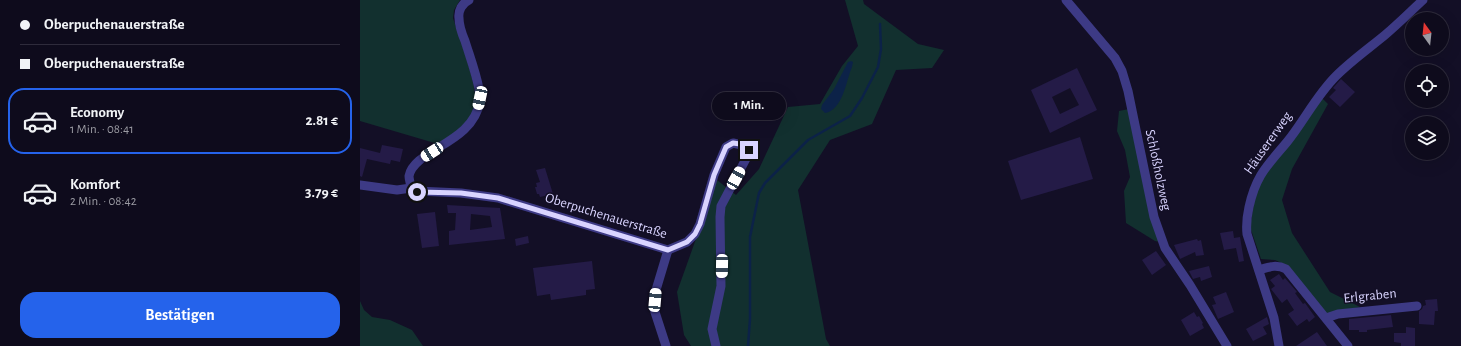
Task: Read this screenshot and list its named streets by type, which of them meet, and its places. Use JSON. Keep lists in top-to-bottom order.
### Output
{
  "streets": {
    "street": [
      "Häusererweg",
      "Schloßholzweg",
      "Oberpuchenauerstraße",
      "Erlgraben"
    ]
  },
  "north": "top",
  "page": {
    "banner": ["Oberpuchenauerstraße", "Oberpuchenauerstraße"],
    "list": [
      {
        "name": "Economy",
        "note": "1 Min. · 08:41",
        "value": "2.81 €"
      },
      {
        "name": "Komfort",
        "note": "2 Min. · 08:42",
        "value": "3.79 €"
      }
    ],
    "bubble": "1 Min.",
    "buttons": "Bestätigen"
  }
}
